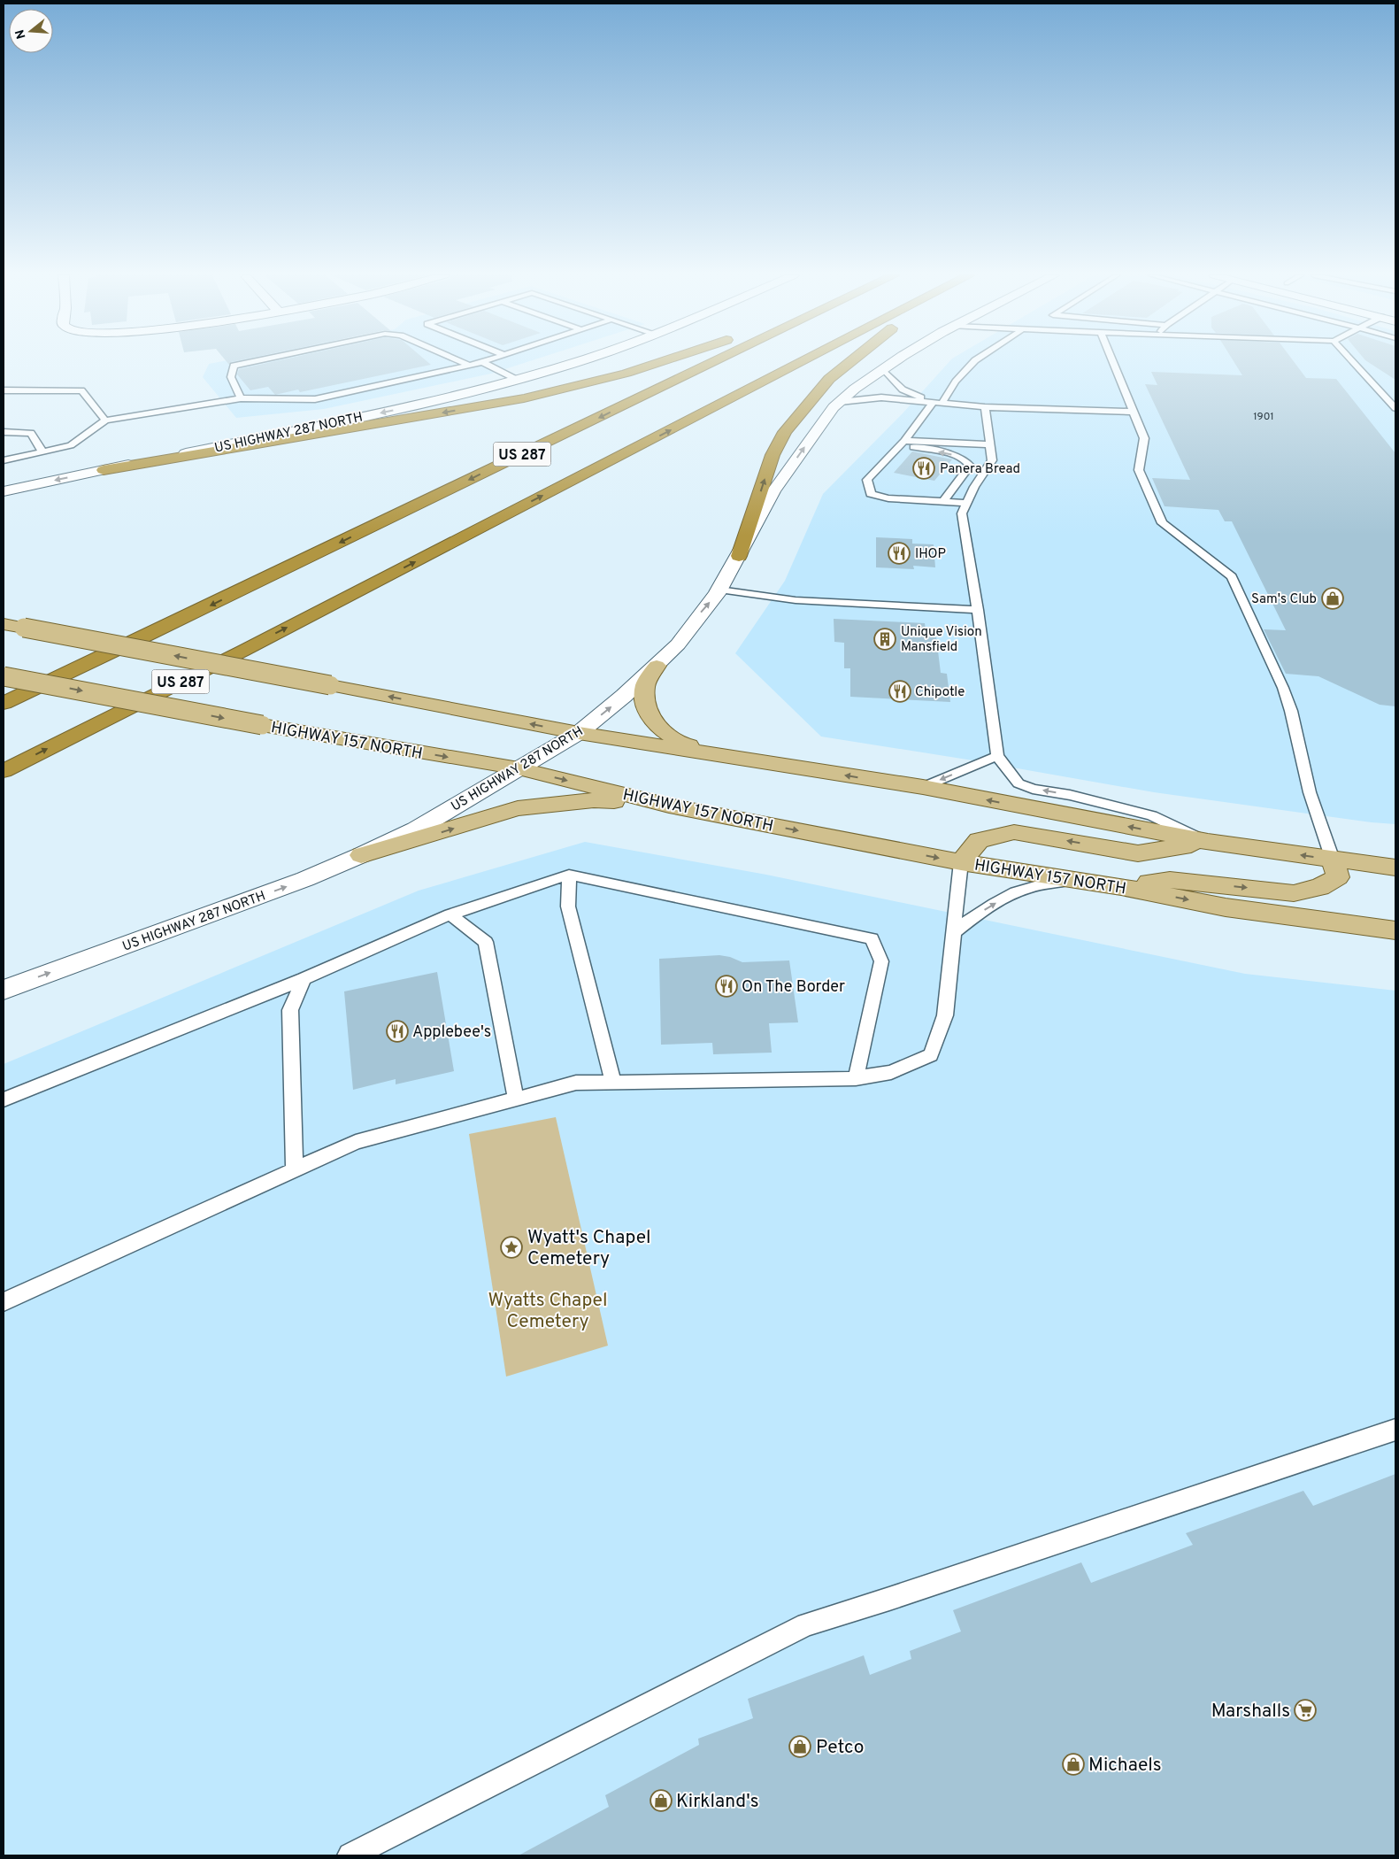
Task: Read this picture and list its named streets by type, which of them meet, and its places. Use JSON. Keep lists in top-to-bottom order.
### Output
{
  "streets": {
    "highway": ["US 287"],
    "main road": ["US HIGHWAY 287 NORTH", "HIGHWAY 157 NORTH"]
  },
  "crossings": [
    ["US HIGHWAY 287 NORTH", "HIGHWAY 157 NORTH"]
  ],
  "parks": ["Wyatts Chapel Cemetery"],
  "places": {
    "restaurant": [
      "Panera Bread",
      "IHOP",
      "Chipotle",
      "On The Border",
      "Applebee's"
    ],
    "shop": [
      "Sam's Club",
      "Petco",
      "Michaels",
      "Kirkland's"
    ],
    "building": ["Unique Vision Mansfield"],
    "place": ["Wyatt's Chapel Cemetery"],
    "supermarket": ["Marshalls"]
  },
  "house_numbers": ["1901"],
  "north": "left"
}
